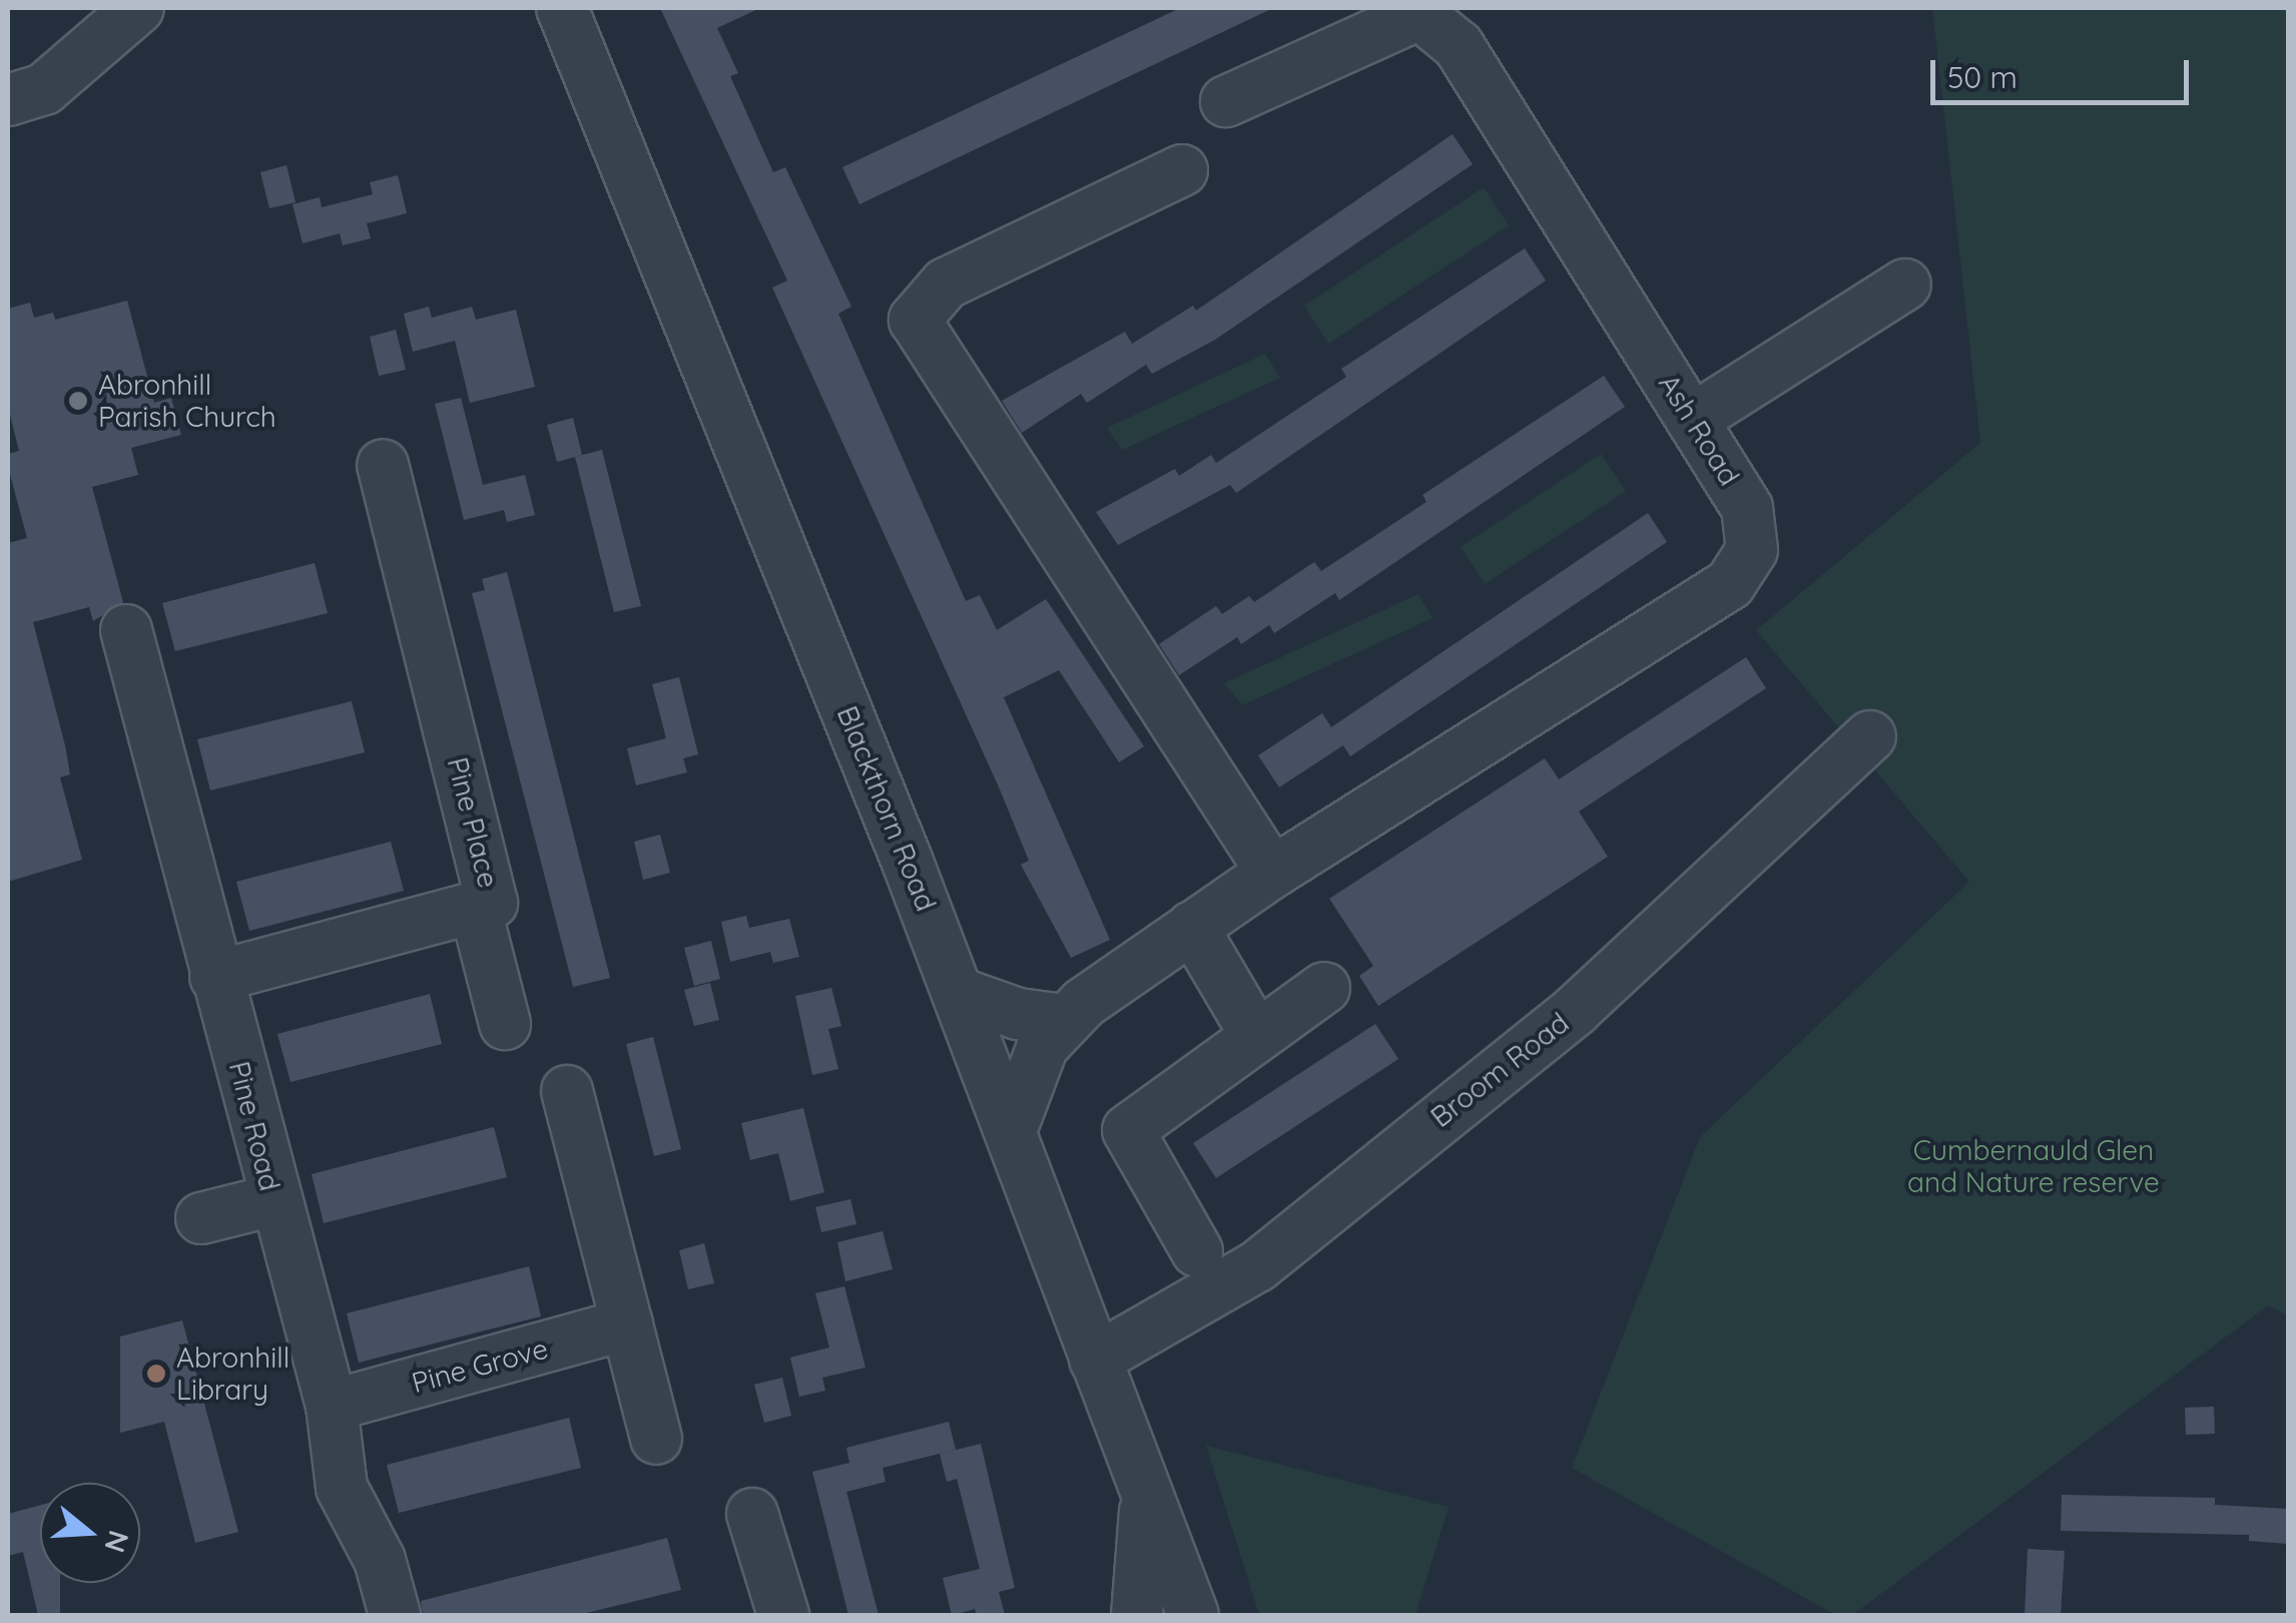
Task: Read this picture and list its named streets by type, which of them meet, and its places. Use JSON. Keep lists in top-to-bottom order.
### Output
{
  "streets": {
    "street": [
      "Ash Road",
      "Blackthorn Road",
      "Pine Place",
      "Broom Road",
      "Pine Road",
      "Pine Grove"
    ]
  },
  "crossings": [
    ["Ash Road", "Blackthorn Road"],
    ["Blackthorn Road", "Broom Road"],
    ["Pine Place", "Pine Road"],
    ["Pine Road", "Pine Grove"]
  ],
  "parks": ["Cumbernauld Glen and Nature reserve"],
  "places": ["Abronhill Parish Church", "Abronhill Library"],
  "scale_bar": "50 m",
  "north": "right"
}
